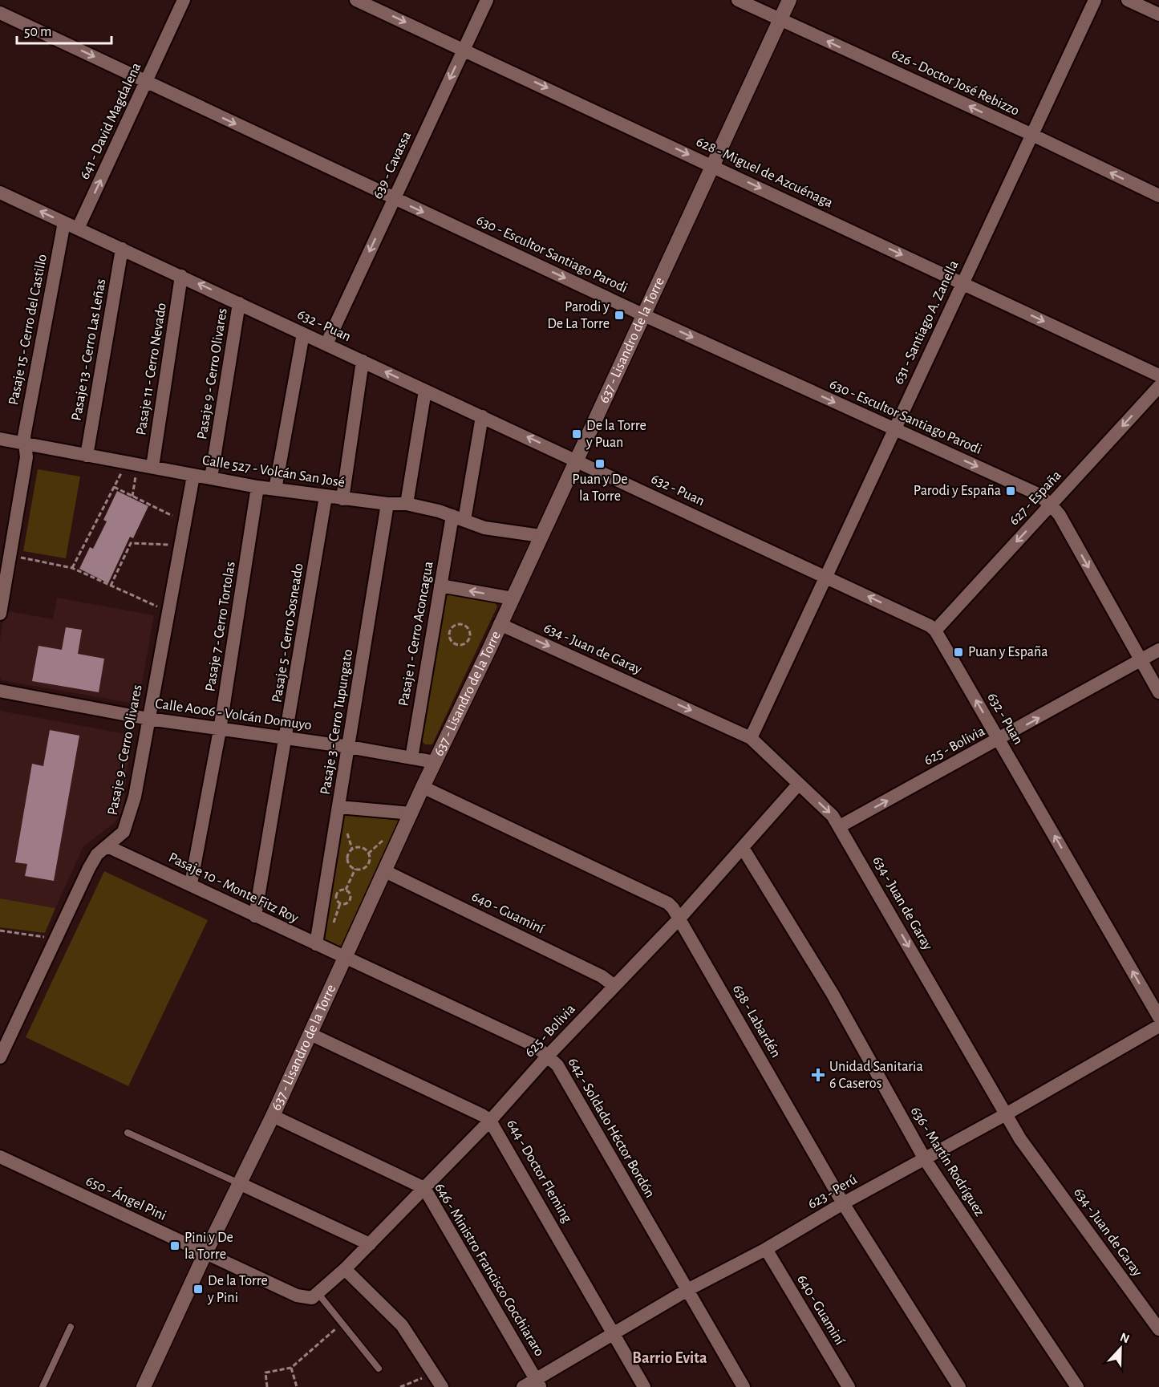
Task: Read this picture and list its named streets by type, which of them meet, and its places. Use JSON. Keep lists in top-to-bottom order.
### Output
{
  "streets": {
    "street": [
      "626 - Doctor José Rebizzo",
      "641 - David Magdalena",
      "639 - Cavassa",
      "628 - Miguel de Azcuénaga",
      "630 - Escultor Santiago Parodi",
      "631 - Santiago A. Zanella",
      "632 - Puan",
      "Pasaje 15 - Cerro del Castillo",
      "637 - Lisandro de la Torre",
      "Pasaje 13 - Cerro Las Leñas",
      "Pasaje 11 - Cerro Nevado",
      "Pasaje 9 - Cerro Olivares",
      "Calle 527 - Volcán San José",
      "627 - España",
      "Pasaje 7 - Cerro Tortolas",
      "Pasaje 5 - Cerro Sosneado",
      "Pasaje 1 - Cerro Aconcagua",
      "634 - Juan de Garay",
      "Calle A006 - Volcán Domuyo",
      "Pasaje 3 - Cerro Tupungato",
      "625 - Bolivia",
      "Pasaje 10 - Monte Fitz Roy",
      "640 - Guaminí",
      "638 - Labardén",
      "642 - Soldado Héctor Bordón",
      "636 - Martín Rodríguez",
      "644 - Doctor Fleming",
      "623 - Perú",
      "650 - Ángel Pini",
      "646 - Ministro Francisco Cocchiararo"
    ]
  },
  "crossings": [
    ["626 - Doctor José Rebizzo", "631 - Santiago A. Zanella"],
    ["626 - Doctor José Rebizzo", "637 - Lisandro de la Torre"],
    ["641 - David Magdalena", "630 - Escultor Santiago Parodi"],
    ["641 - David Magdalena", "632 - Puan"],
    ["639 - Cavassa", "628 - Miguel de Azcuénaga"],
    ["639 - Cavassa", "630 - Escultor Santiago Parodi"],
    ["639 - Cavassa", "632 - Puan"],
    ["628 - Miguel de Azcuénaga", "631 - Santiago A. Zanella"],
    ["628 - Miguel de Azcuénaga", "637 - Lisandro de la Torre"],
    ["630 - Escultor Santiago Parodi", "631 - Santiago A. Zanella"],
    ["630 - Escultor Santiago Parodi", "637 - Lisandro de la Torre"],
    ["630 - Escultor Santiago Parodi", "627 - España"],
    ["630 - Escultor Santiago Parodi", "625 - Bolivia"],
    ["631 - Santiago A. Zanella", "632 - Puan"],
    ["631 - Santiago A. Zanella", "634 - Juan de Garay"],
    ["632 - Puan", "Pasaje 15 - Cerro del Castillo"],
    ["632 - Puan", "637 - Lisandro de la Torre"],
    ["632 - Puan", "Pasaje 13 - Cerro Las Leñas"],
    ["632 - Puan", "Pasaje 11 - Cerro Nevado"],
    ["632 - Puan", "Pasaje 9 - Cerro Olivares"],
    ["632 - Puan", "627 - España"],
    ["632 - Puan", "Pasaje 1 - Cerro Aconcagua"],
    ["632 - Puan", "625 - Bolivia"],
    ["Pasaje 15 - Cerro del Castillo", "Calle 527 - Volcán San José"],
    ["637 - Lisandro de la Torre", "Calle 527 - Volcán San José"],
    ["637 - Lisandro de la Torre", "634 - Juan de Garay"],
    ["637 - Lisandro de la Torre", "Calle A006 - Volcán Domuyo"],
    ["637 - Lisandro de la Torre", "Pasaje 10 - Monte Fitz Roy"],
    ["637 - Lisandro de la Torre", "640 - Guaminí"],
    ["637 - Lisandro de la Torre", "638 - Labardén"],
    ["637 - Lisandro de la Torre", "642 - Soldado Héctor Bordón"],
    ["637 - Lisandro de la Torre", "644 - Doctor Fleming"],
    ["637 - Lisandro de la Torre", "650 - Ángel Pini"],
    ["637 - Lisandro de la Torre", "646 - Ministro Francisco Cocchiararo"],
    ["Pasaje 13 - Cerro Las Leñas", "Calle 527 - Volcán San José"],
    ["Pasaje 11 - Cerro Nevado", "Calle 527 - Volcán San José"],
    ["Pasaje 9 - Cerro Olivares", "Calle 527 - Volcán San José"],
    ["Pasaje 9 - Cerro Olivares", "Calle A006 - Volcán Domuyo"],
    ["Pasaje 9 - Cerro Olivares", "Pasaje 10 - Monte Fitz Roy"],
    ["Calle 527 - Volcán San José", "Pasaje 7 - Cerro Tortolas"],
    ["Calle 527 - Volcán San José", "Pasaje 5 - Cerro Sosneado"],
    ["Calle 527 - Volcán San José", "Pasaje 1 - Cerro Aconcagua"],
    ["Calle 527 - Volcán San José", "Pasaje 3 - Cerro Tupungato"],
    ["Pasaje 7 - Cerro Tortolas", "Calle A006 - Volcán Domuyo"],
    ["Pasaje 7 - Cerro Tortolas", "Pasaje 10 - Monte Fitz Roy"],
    ["Pasaje 5 - Cerro Sosneado", "Calle A006 - Volcán Domuyo"],
    ["Pasaje 5 - Cerro Sosneado", "Pasaje 10 - Monte Fitz Roy"],
    ["Pasaje 1 - Cerro Aconcagua", "Calle A006 - Volcán Domuyo"],
    ["634 - Juan de Garay", "625 - Bolivia"],
    ["634 - Juan de Garay", "623 - Perú"],
    ["Calle A006 - Volcán Domuyo", "Pasaje 3 - Cerro Tupungato"],
    ["Pasaje 3 - Cerro Tupungato", "Pasaje 10 - Monte Fitz Roy"],
    ["625 - Bolivia", "640 - Guaminí"],
    ["625 - Bolivia", "638 - Labardén"],
    ["625 - Bolivia", "642 - Soldado Héctor Bordón"],
    ["625 - Bolivia", "636 - Martín Rodríguez"],
    ["625 - Bolivia", "644 - Doctor Fleming"],
    ["625 - Bolivia", "650 - Ángel Pini"],
    ["625 - Bolivia", "646 - Ministro Francisco Cocchiararo"],
    ["Pasaje 10 - Monte Fitz Roy", "642 - Soldado Héctor Bordón"],
    ["640 - Guaminí", "623 - Perú"],
    ["638 - Labardén", "623 - Perú"],
    ["642 - Soldado Héctor Bordón", "623 - Perú"],
    ["636 - Martín Rodríguez", "623 - Perú"],
    ["644 - Doctor Fleming", "623 - Perú"],
    ["623 - Perú", "646 - Ministro Francisco Cocchiararo"]
  ],
  "one_way": [
    "626 - Doctor José Rebizzo",
    "641 - David Magdalena",
    "639 - Cavassa",
    "628 - Miguel de Azcuénaga",
    "630 - Escultor Santiago Parodi",
    "632 - Puan",
    "627 - España",
    "634 - Juan de Garay"
  ],
  "districts": ["Barrio Evita"],
  "places": {
    "transit": [
      "Parodi y De La Torre",
      "De la Torre y Puan",
      "Puan y De la Torre",
      "Parodi y España",
      "Puan y España",
      "Pini y De la Torre",
      "De la Torre y Pini"
    ],
    "health": ["Unidad Sanitaria 6 Caseros"]
  },
  "scale_bar": "50 m",
  "north": "top"
}
